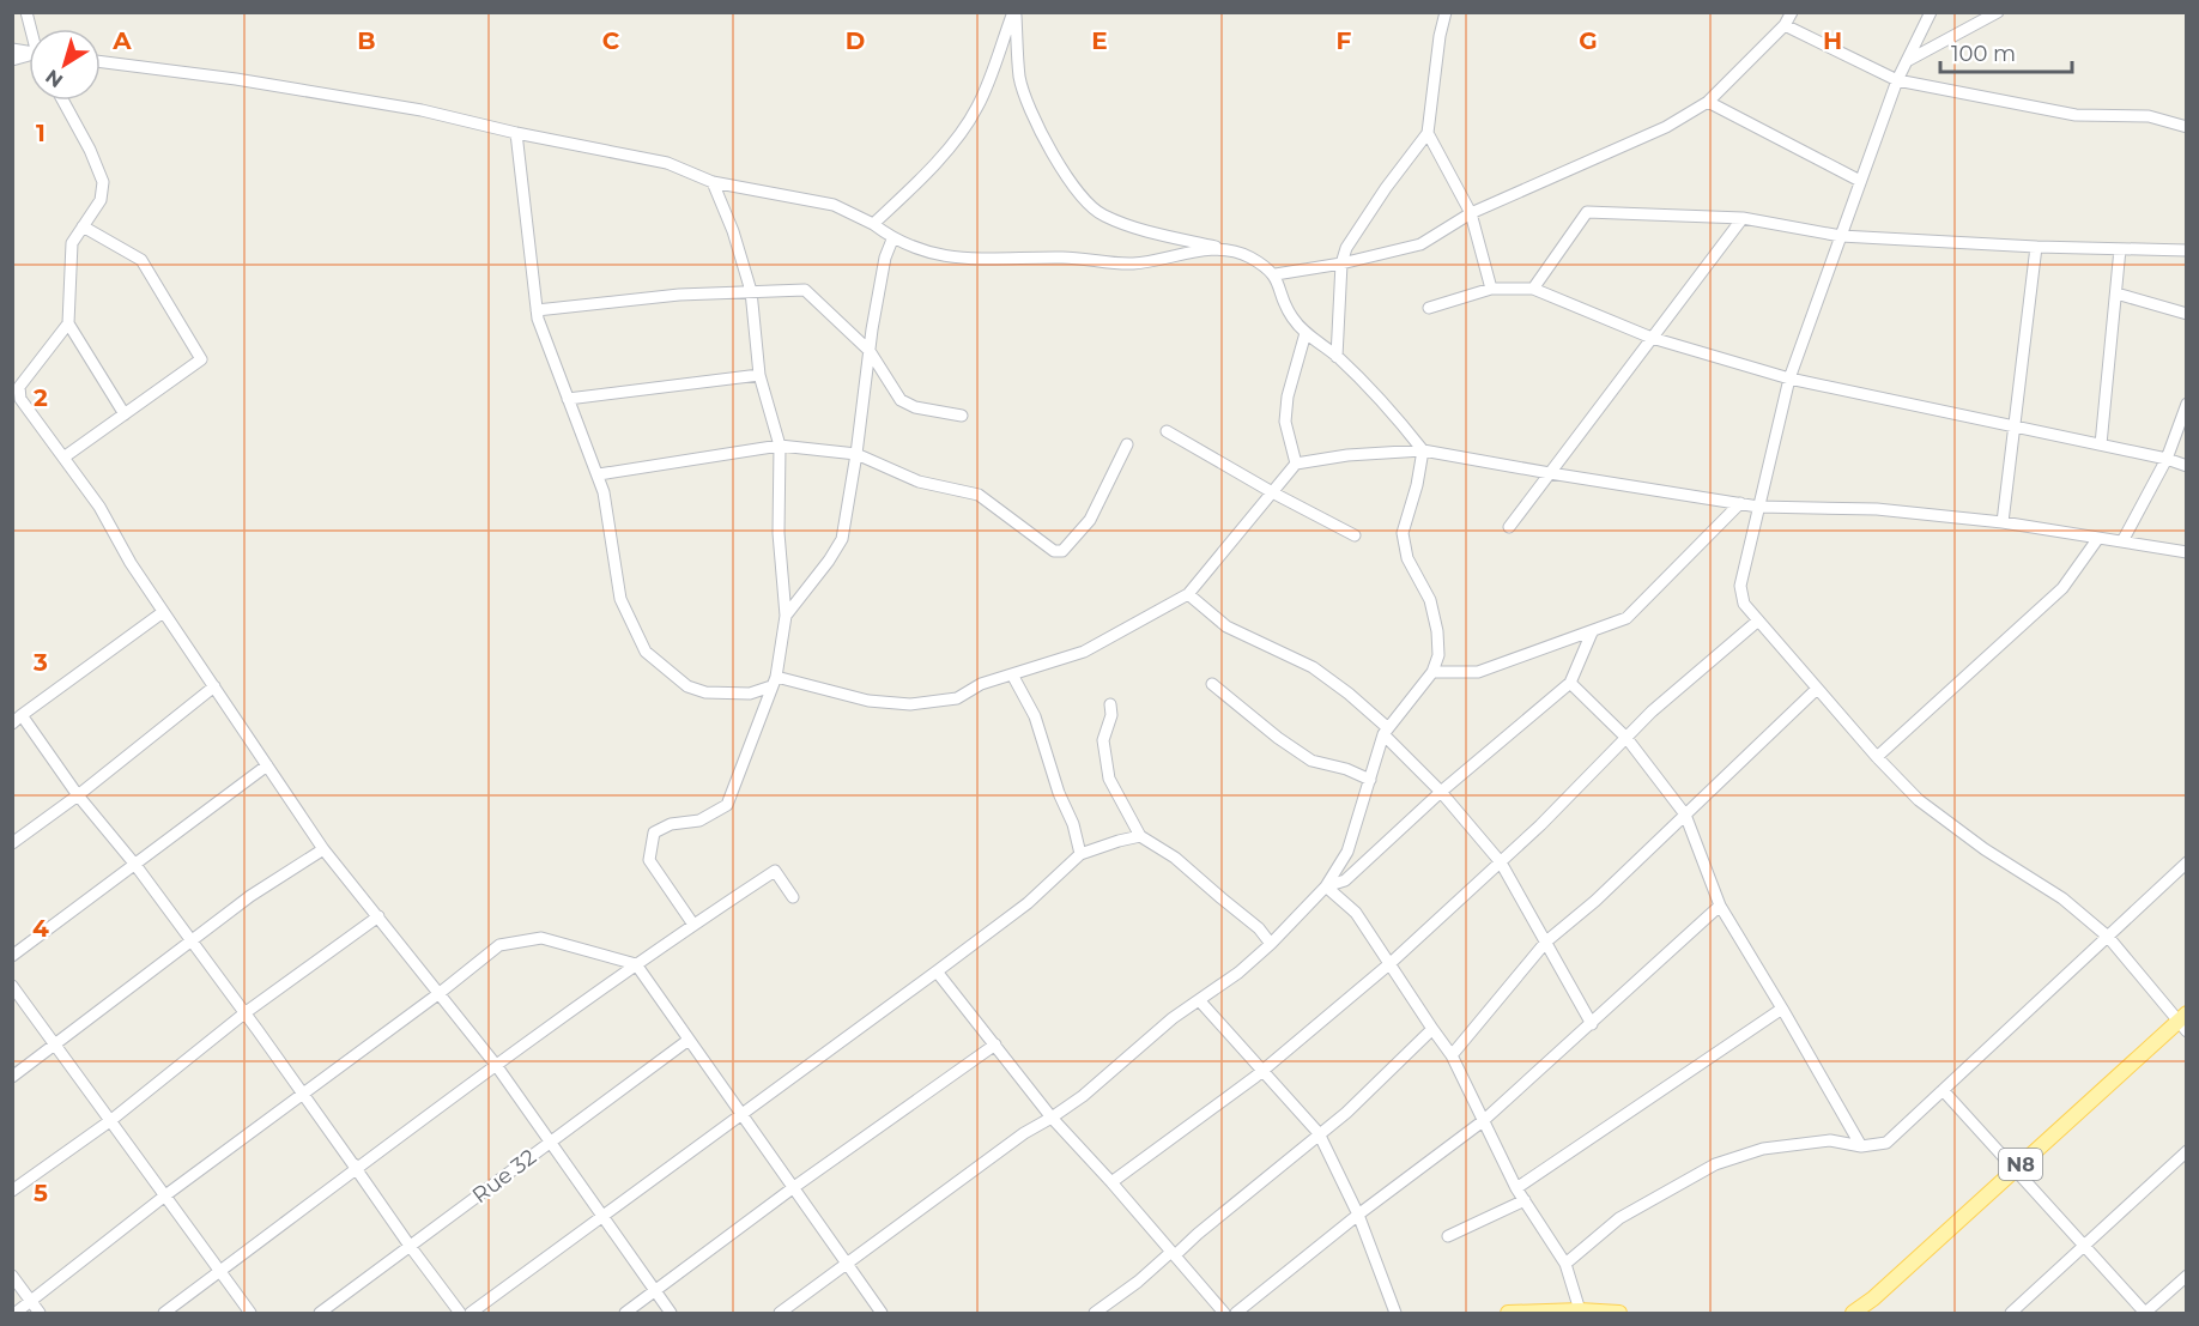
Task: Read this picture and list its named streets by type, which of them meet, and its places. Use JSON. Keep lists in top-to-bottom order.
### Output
{
  "streets": {
    "main road": ["N8"],
    "street": ["Rue 32"]
  },
  "scale_bar": "100 m",
  "north": "bottom left",
  "grid": {
    "columns": [
      "A",
      "B",
      "C",
      "D",
      "E",
      "F",
      "G",
      "H"
    ],
    "rows": [
      "1",
      "2",
      "3",
      "4",
      "5"
    ]
  }
}
